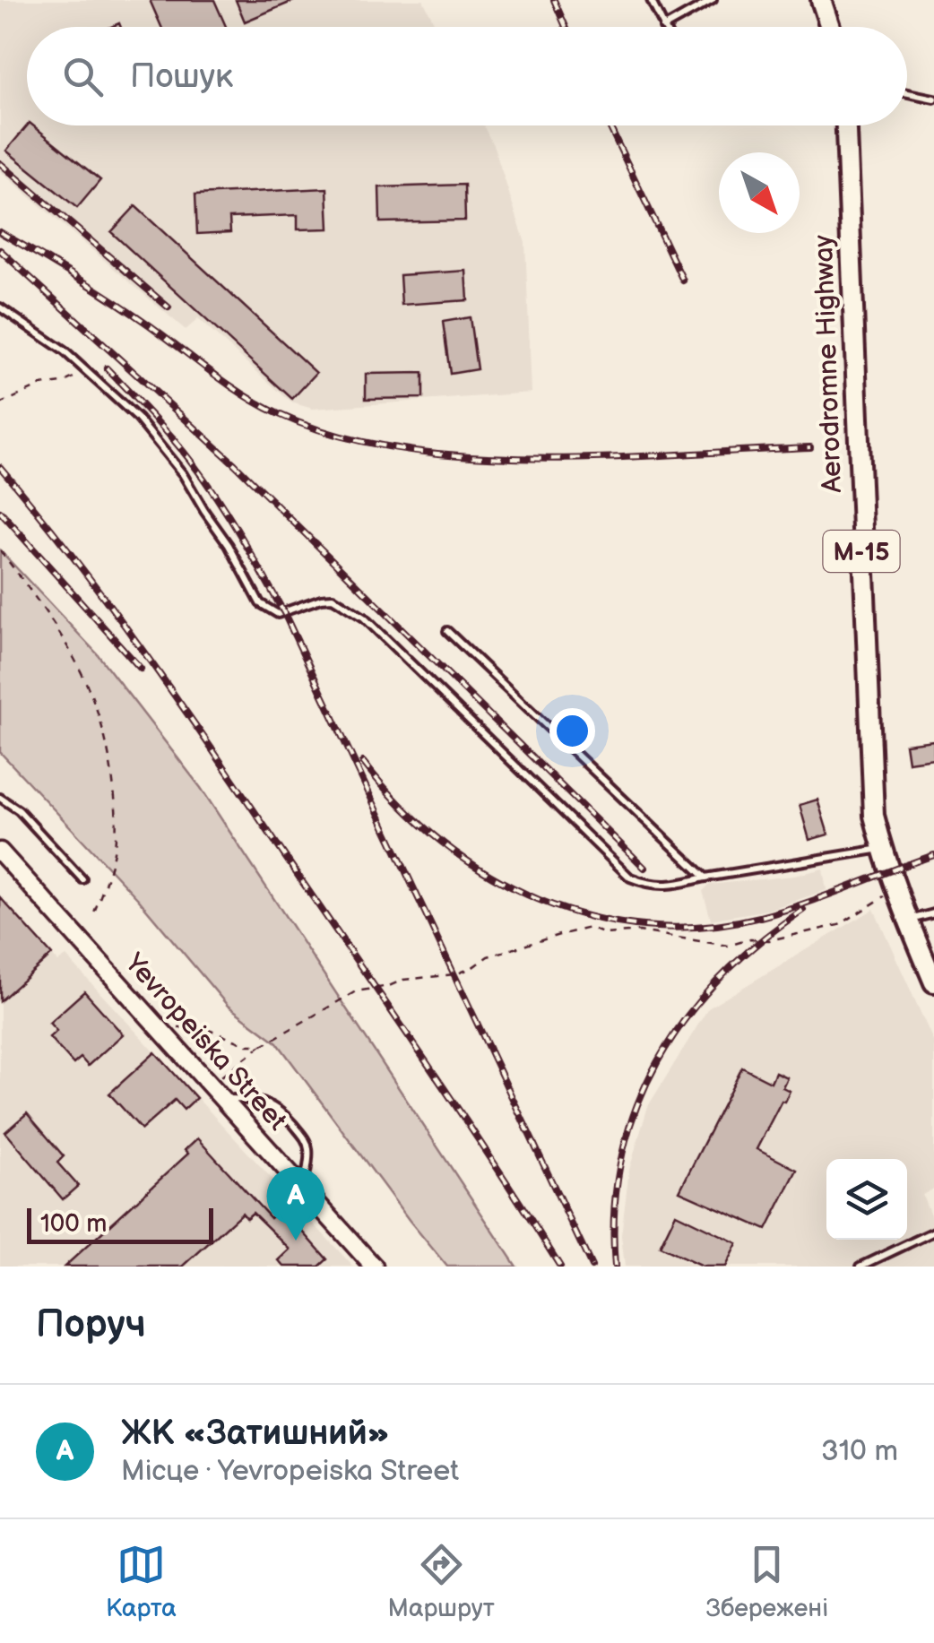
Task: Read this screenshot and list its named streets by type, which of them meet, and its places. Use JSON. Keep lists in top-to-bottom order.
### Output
{
  "streets": {
    "highway": ["Aerodromne Highway", "М-15"],
    "main road": ["Yevropeiska Street"]
  },
  "scale_bar": "100 m",
  "north": "bottom right",
  "page": {
    "search": "Пошук",
    "pins": "A",
    "scale": "100 m",
    "heading": "Поруч",
    "list": [
      {
        "mark": "A",
        "name": "ЖК «Затишний»",
        "note": "Місце · Yevropeiska Street",
        "value": "310 m"
      }
    ],
    "nav": ["Карта", "Маршрут", "Збережені"]
  }
}
